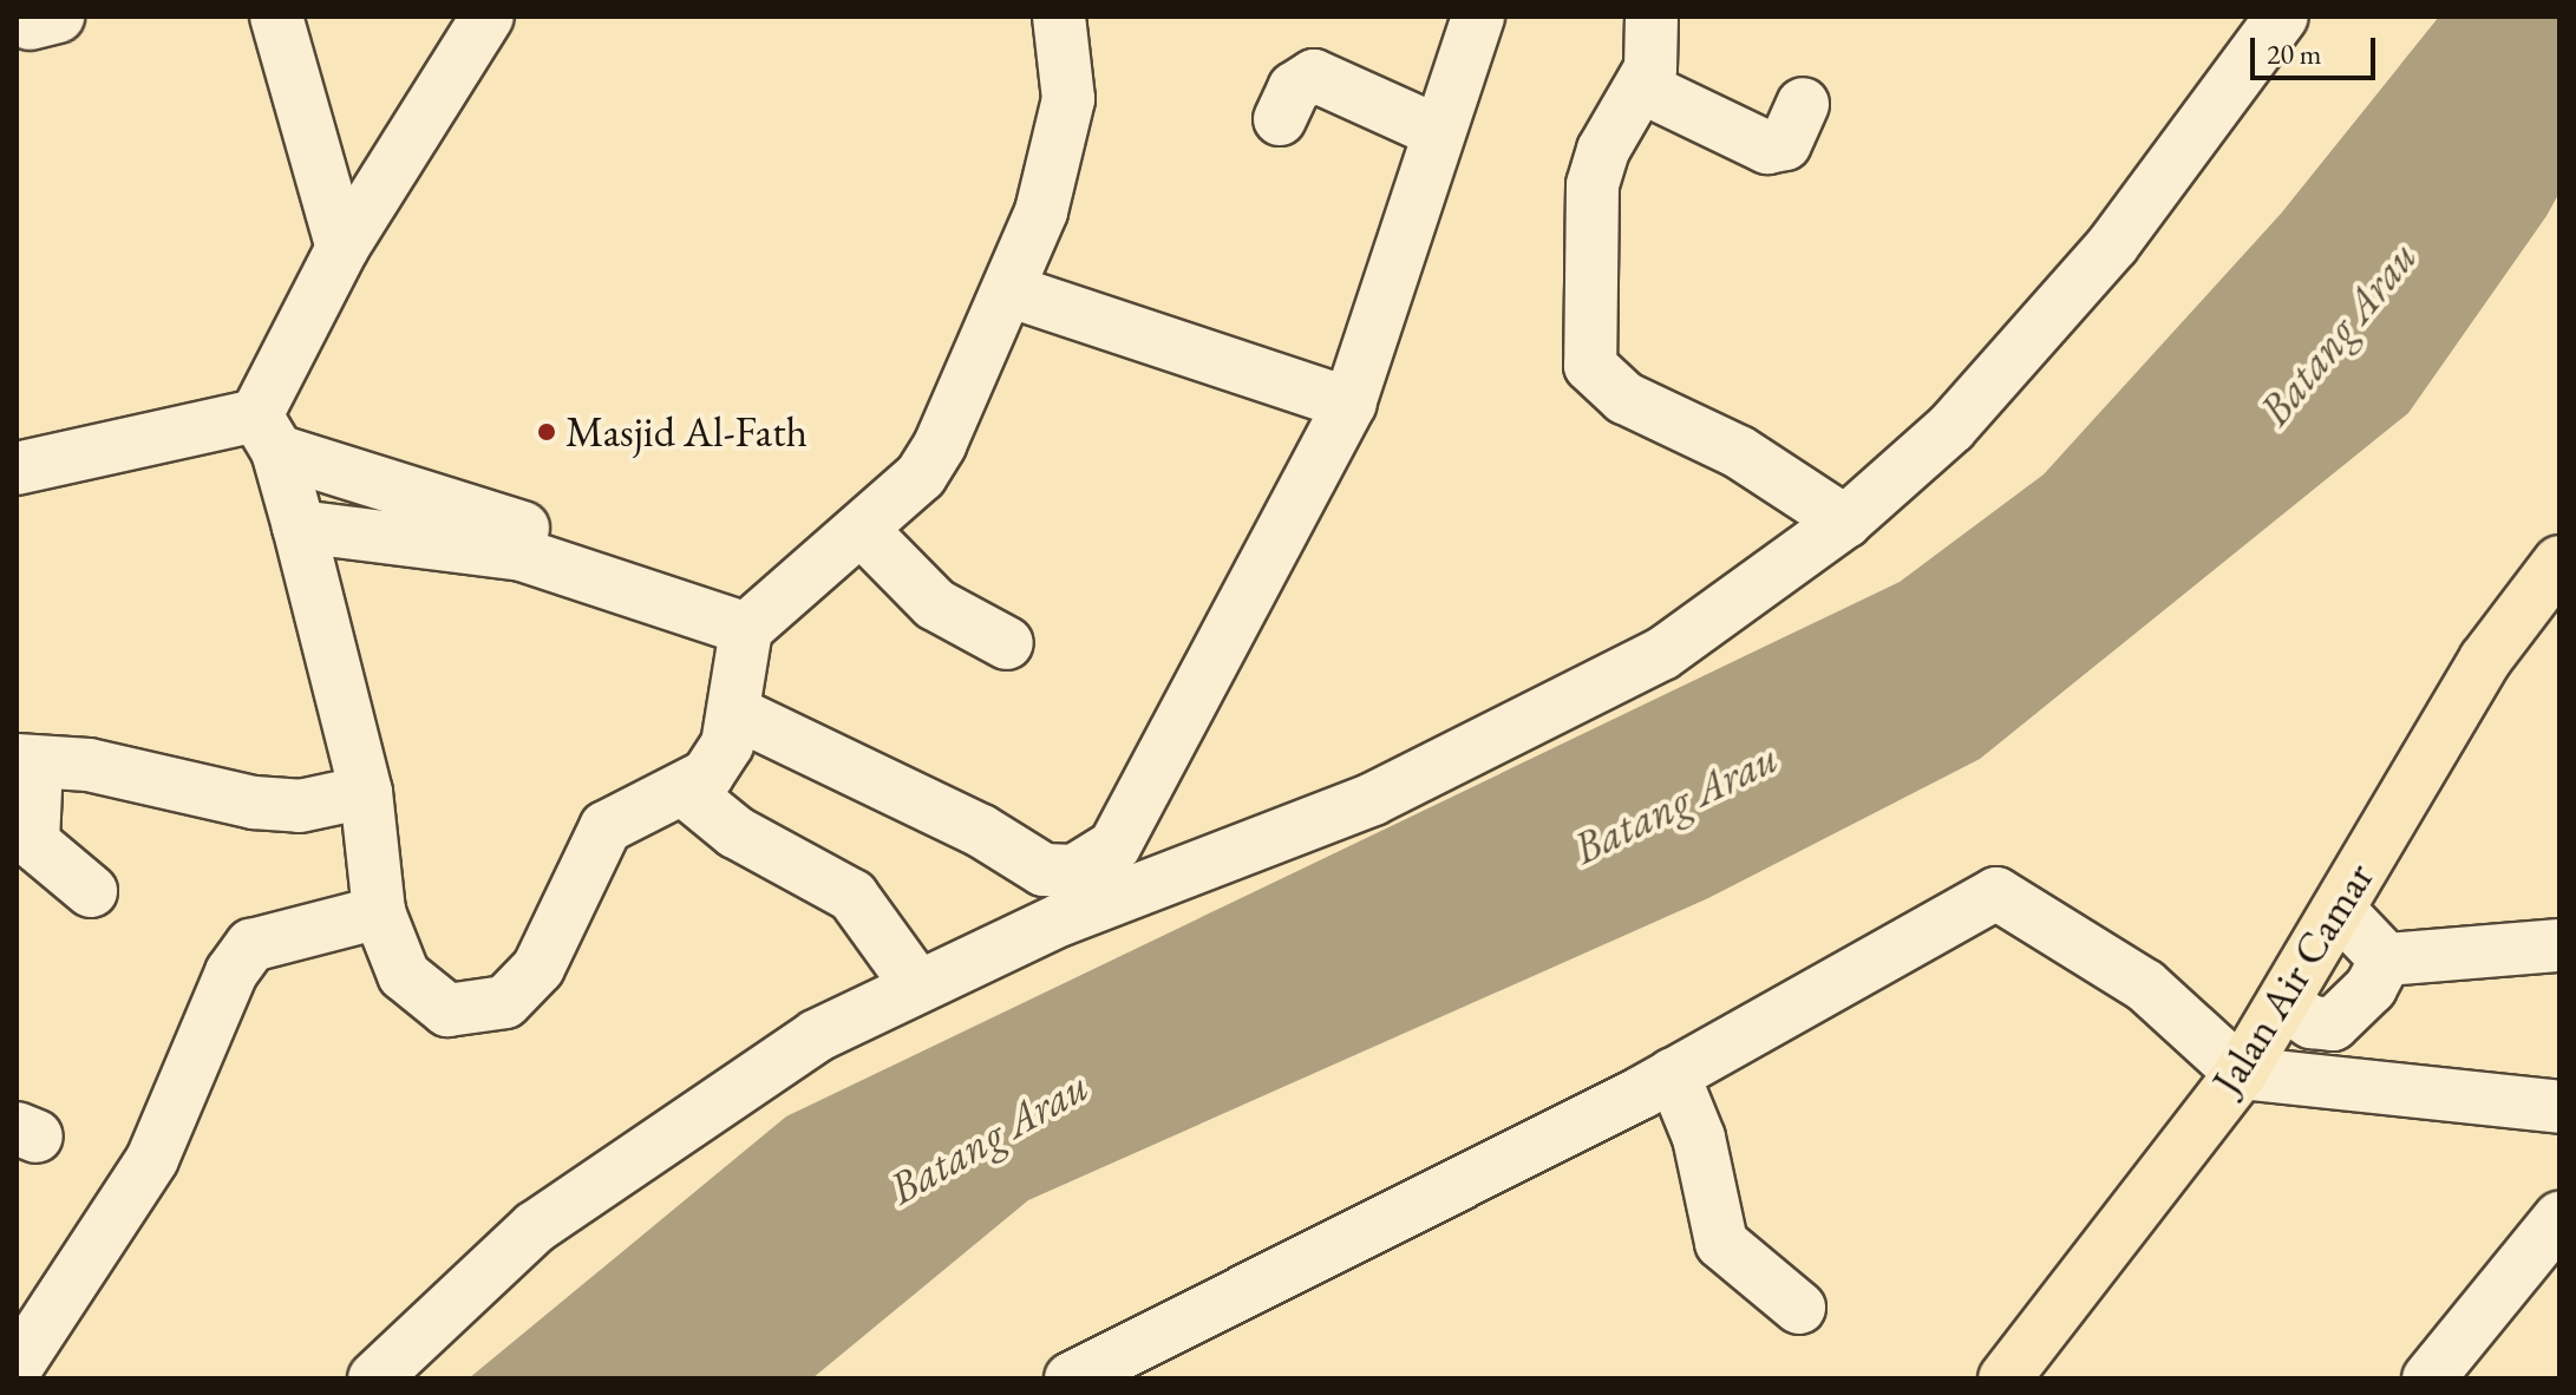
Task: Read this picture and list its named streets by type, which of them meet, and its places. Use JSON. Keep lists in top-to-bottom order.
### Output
{
  "streets": {
    "main road": ["Jalan Air Camar"]
  },
  "water": ["Batang Arau"],
  "places": ["Masjid Al-Fath"],
  "scale_bar": "20 m"
}
